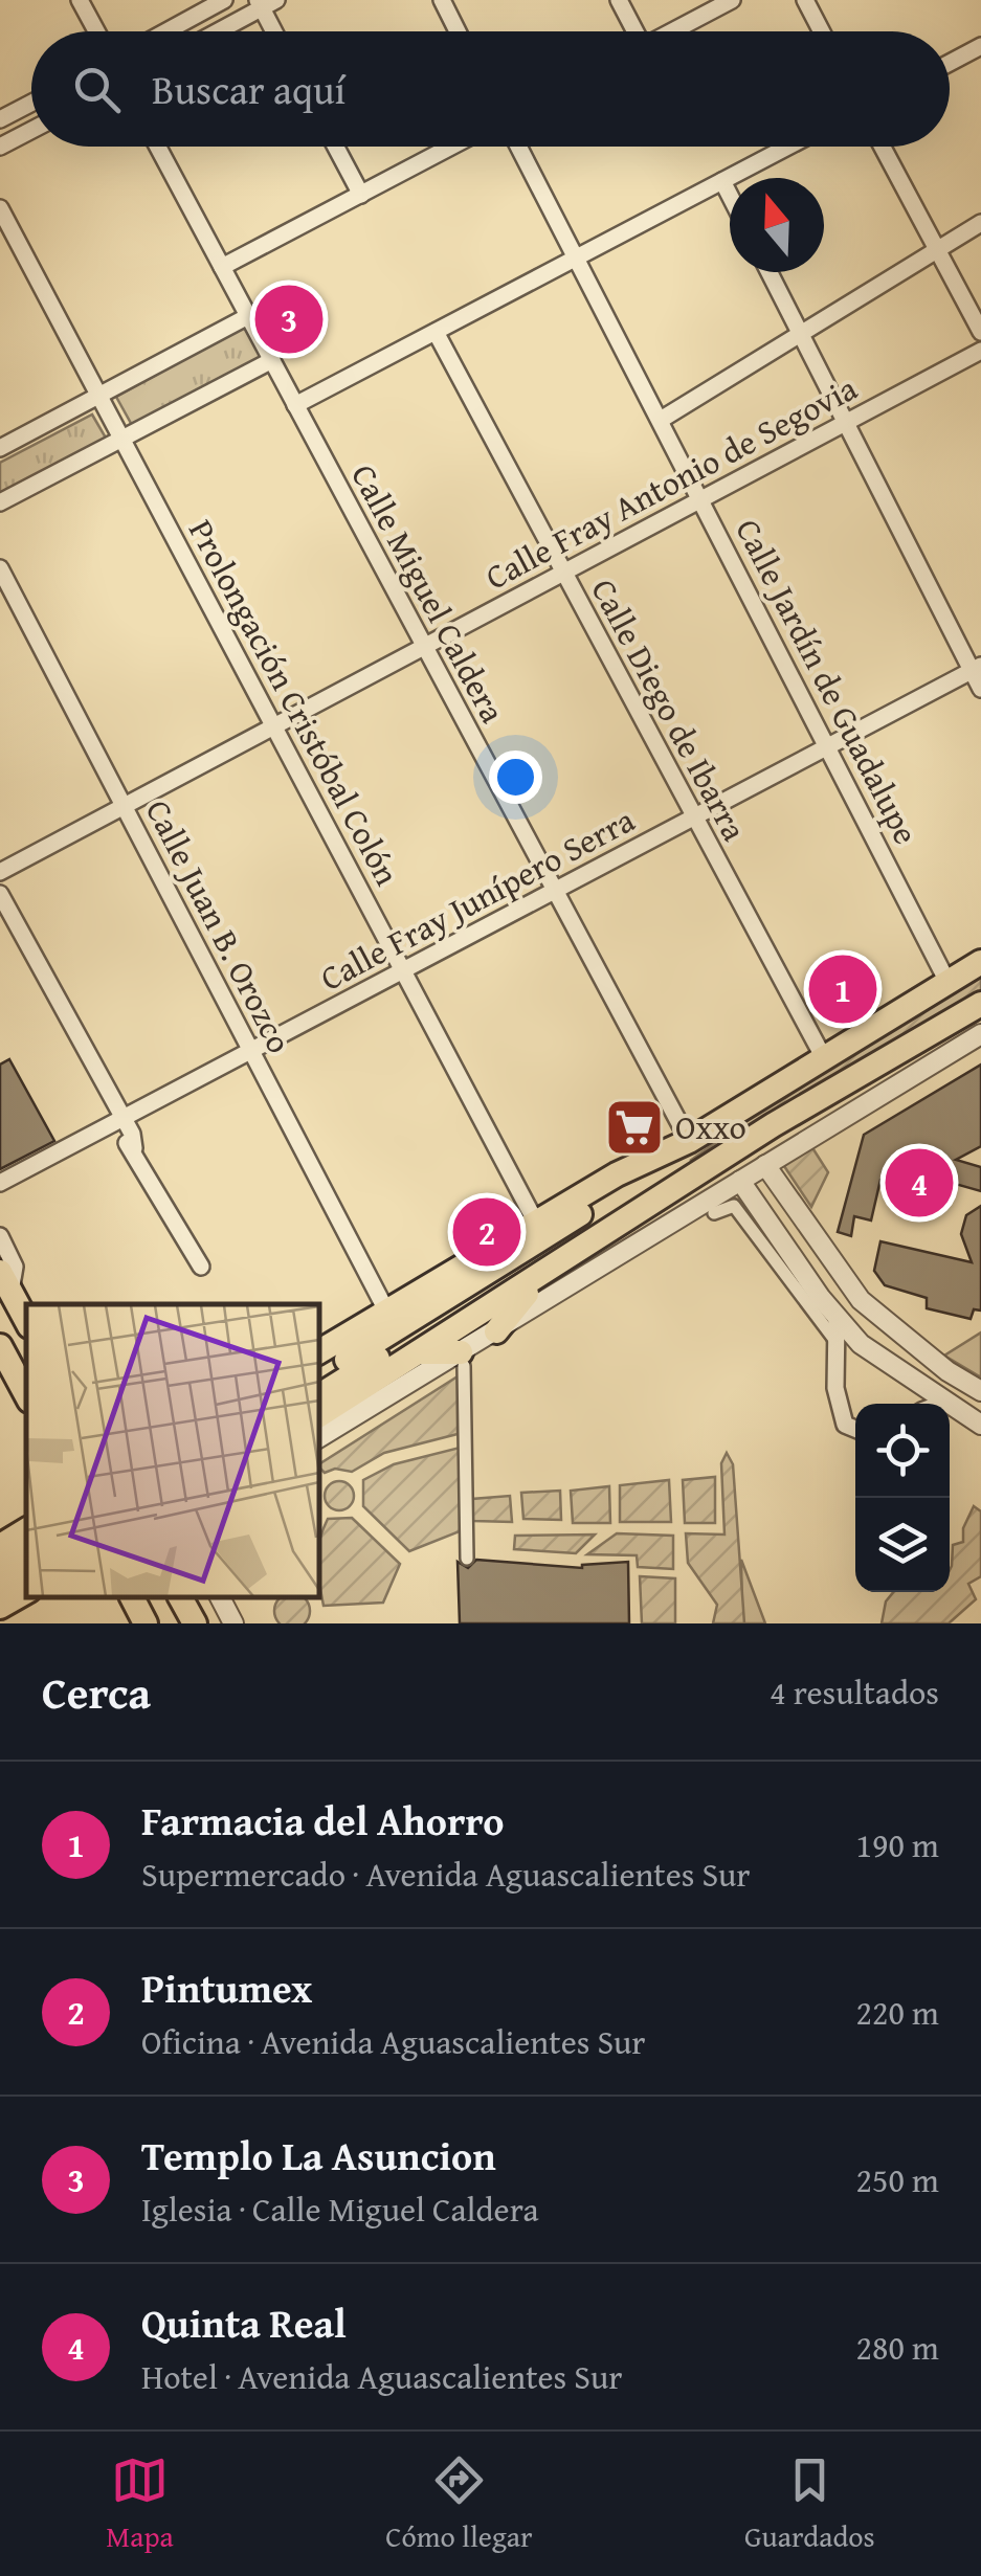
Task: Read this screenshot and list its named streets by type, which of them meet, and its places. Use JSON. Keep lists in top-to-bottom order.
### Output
{
  "streets": {
    "street": [
      "Calle Fray Antonio de Segovia",
      "Calle Miguel Caldera",
      "Calle Jardín de Guadalupe",
      "Prolongación Cristóbal Colón",
      "Calle Diego de Ibarra",
      "Calle Fray Junípero Serra",
      "Calle Juan B. Orozco"
    ]
  },
  "crossings": [
    ["Calle Fray Antonio de Segovia", "Calle Miguel Caldera"],
    ["Calle Fray Antonio de Segovia", "Calle Jardín de Guadalupe"],
    ["Calle Fray Antonio de Segovia", "Prolongación Cristóbal Colón"],
    ["Calle Fray Antonio de Segovia", "Calle Diego de Ibarra"],
    ["Calle Fray Antonio de Segovia", "Calle Juan B. Orozco"],
    ["Calle Miguel Caldera", "Calle Fray Junípero Serra"],
    ["Calle Jardín de Guadalupe", "Calle Fray Junípero Serra"],
    ["Prolongación Cristóbal Colón", "Calle Fray Junípero Serra"],
    ["Calle Diego de Ibarra", "Calle Fray Junípero Serra"],
    ["Calle Fray Junípero Serra", "Calle Juan B. Orozco"]
  ],
  "places": {
    "supermarket": ["Oxxo"]
  },
  "north": "top",
  "page": {
    "search": "Buscar aquí",
    "pins": [
      "3",
      "1",
      "4",
      "2"
    ],
    "heading": ["Cerca", "4 resultados"],
    "list": [
      {
        "mark": "1",
        "name": "Farmacia del Ahorro",
        "note": "Supermercado · Avenida Aguascalientes Sur",
        "value": "190 m"
      },
      {
        "mark": "2",
        "name": "Pintumex",
        "note": "Oficina · Avenida Aguascalientes Sur",
        "value": "220 m"
      },
      {
        "mark": "3",
        "name": "Templo La Asuncion",
        "note": "Iglesia · Calle Miguel Caldera",
        "value": "250 m"
      },
      {
        "mark": "4",
        "name": "Quinta Real",
        "note": "Hotel · Avenida Aguascalientes Sur",
        "value": "280 m"
      }
    ],
    "nav": ["Mapa", "Cómo llegar", "Guardados"]
  }
}
